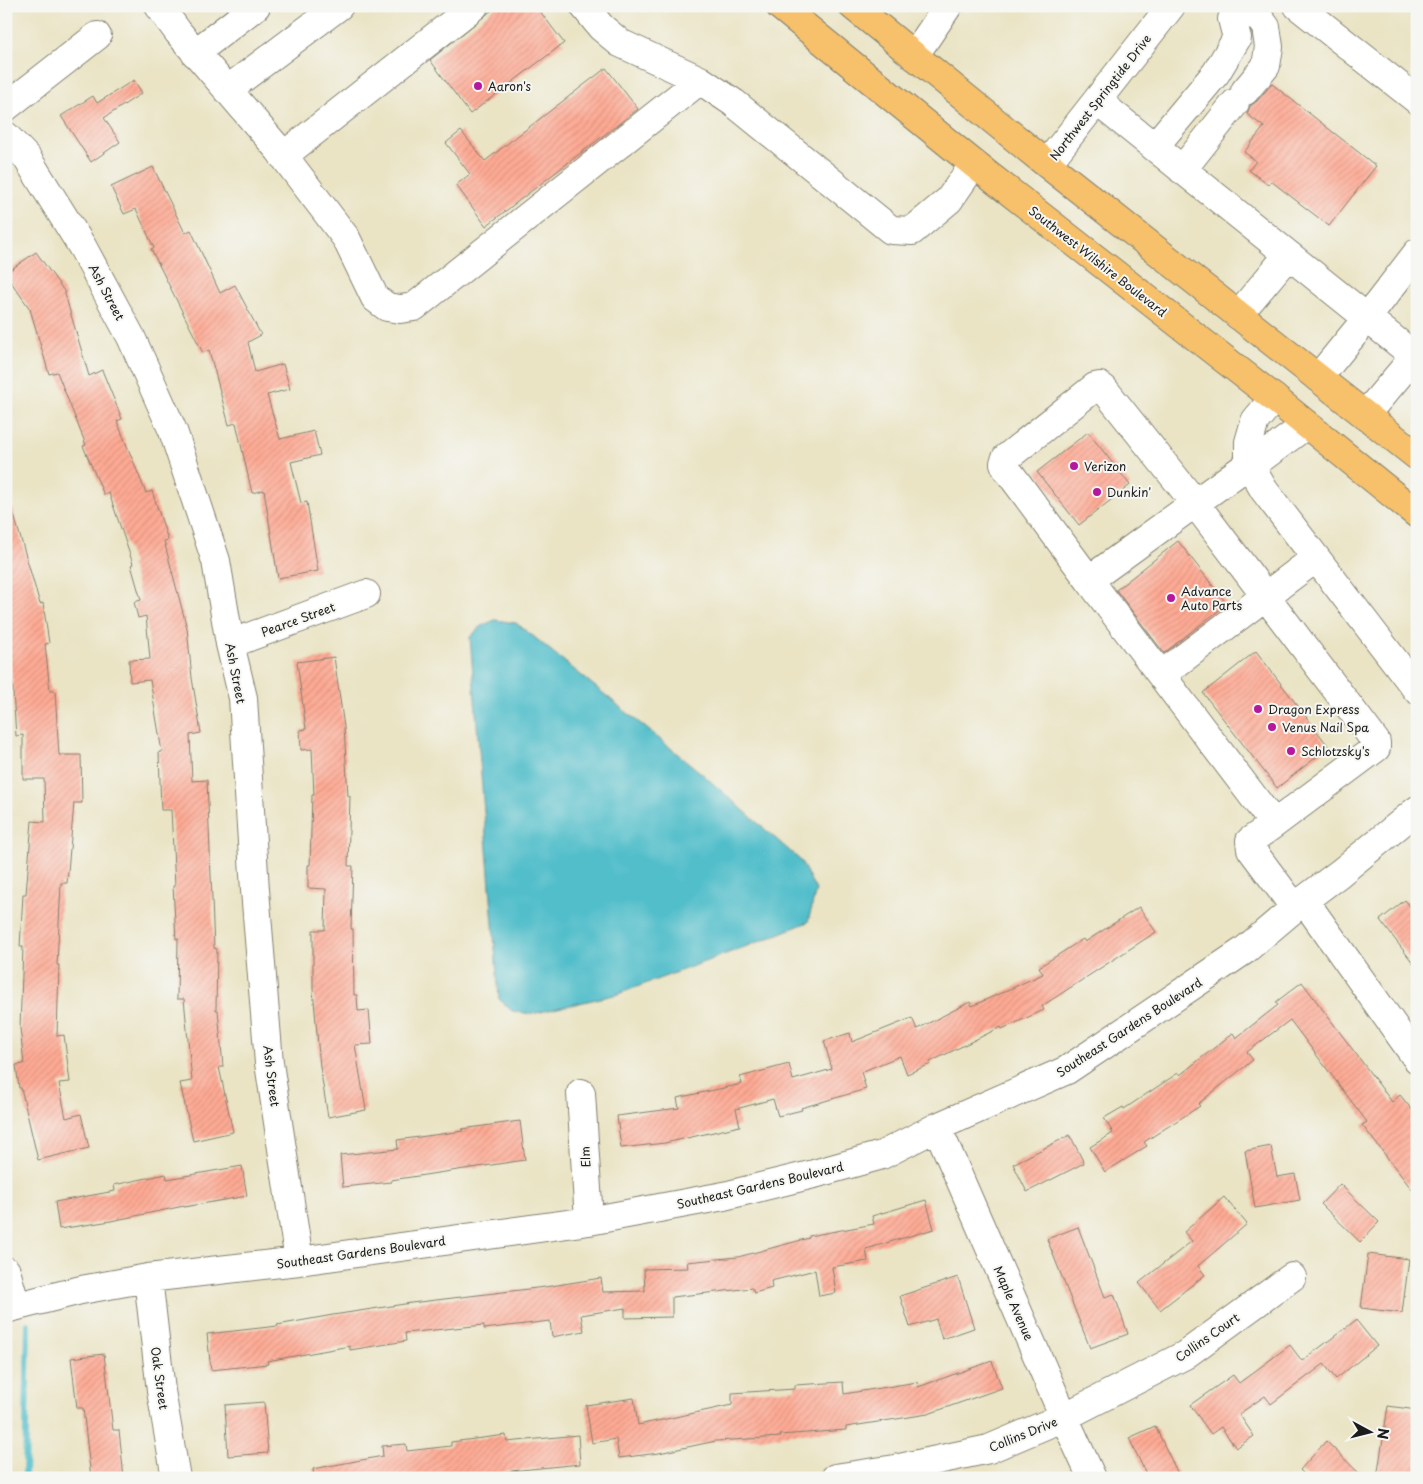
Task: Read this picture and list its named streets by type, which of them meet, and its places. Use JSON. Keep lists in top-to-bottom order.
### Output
{
  "streets": {
    "main road": ["Southwest Wilshire Boulevard"],
    "street": [
      "Northwest Springtide Drive",
      "Ash Street",
      "Pearce Street",
      "Southeast Gardens Boulevard",
      "Elm",
      "Maple Avenue",
      "Collins Court",
      "Oak Street",
      "Collins Drive"
    ]
  },
  "crossings": [
    ["Ash Street", "Pearce Street"],
    ["Ash Street", "Southeast Gardens Boulevard"],
    ["Southeast Gardens Boulevard", "Elm"],
    ["Southeast Gardens Boulevard", "Maple Avenue"],
    ["Southeast Gardens Boulevard", "Oak Street"],
    ["Maple Avenue", "Collins Court"],
    ["Maple Avenue", "Collins Drive"],
    ["Collins Court", "Collins Drive"]
  ],
  "places": [
    "Aaron's",
    "Verizon",
    "Dunkin'",
    "Advance Auto Parts",
    "Dragon Express",
    "Venus Nail Spa",
    "Schlotzsky's"
  ],
  "north": "right"
}
